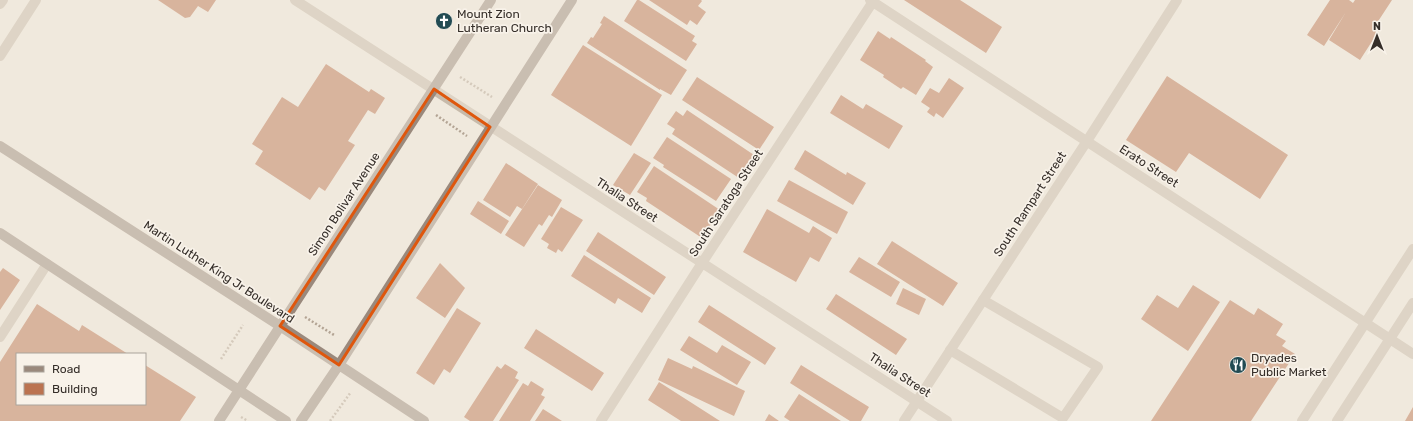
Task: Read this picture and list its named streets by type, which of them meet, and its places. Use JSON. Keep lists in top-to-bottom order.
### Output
{
  "streets": {
    "street": [
      "Erato Street",
      "Thalia Street",
      "South Saratoga Street",
      "Simon Bolivar Avenue",
      "South Rampart Street",
      "Martin Luther King Jr Boulevard"
    ]
  },
  "crossings": [
    ["Erato Street", "South Saratoga Street"],
    ["Erato Street", "South Rampart Street"],
    ["Thalia Street", "South Saratoga Street"],
    ["Thalia Street", "Simon Bolivar Avenue"],
    ["Thalia Street", "South Rampart Street"],
    ["Simon Bolivar Avenue", "Martin Luther King Jr Boulevard"]
  ],
  "places": {
    "church": ["Mount Zion Lutheran Church"],
    "restaurant": ["Dryades Public Market"]
  },
  "legend": ["Road", "Building"],
  "north": "top"
}
